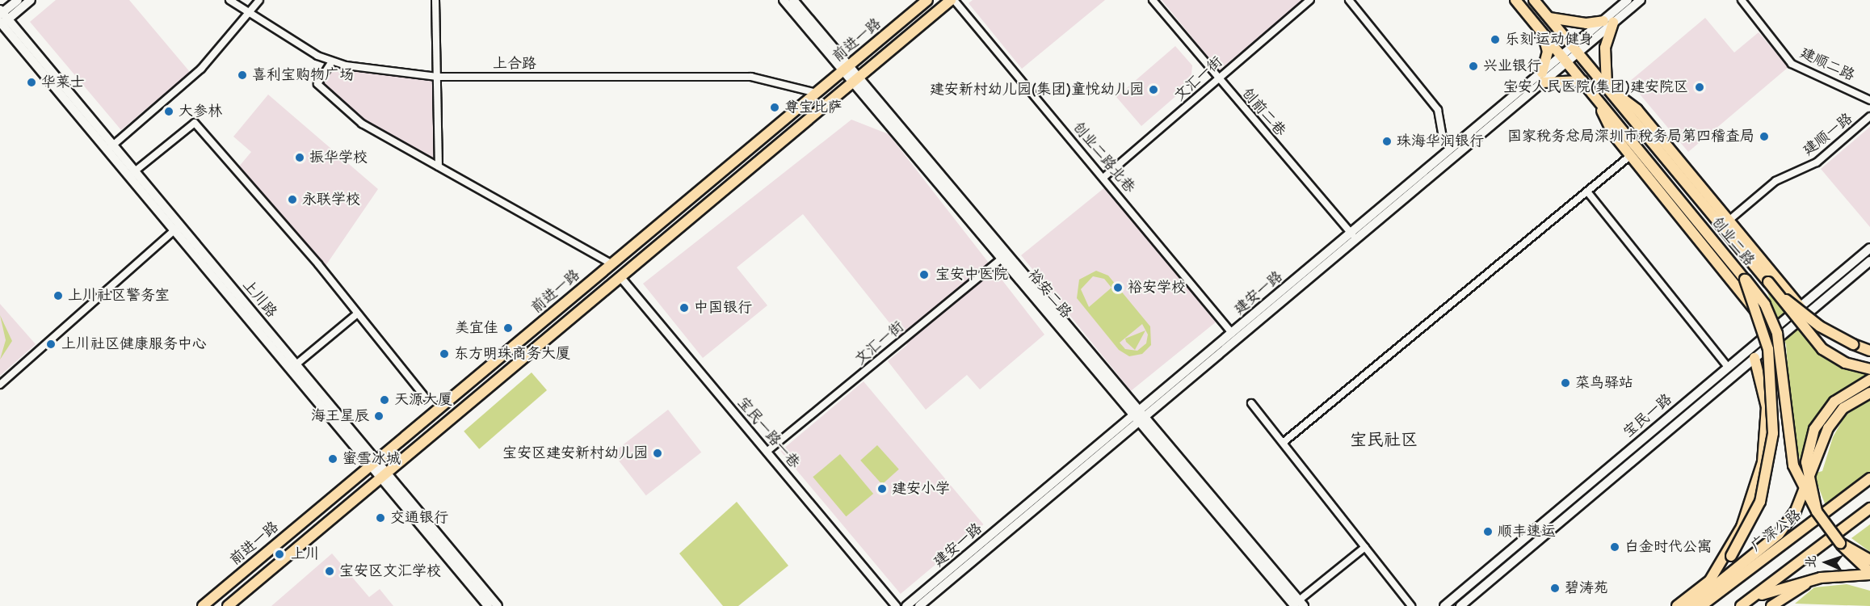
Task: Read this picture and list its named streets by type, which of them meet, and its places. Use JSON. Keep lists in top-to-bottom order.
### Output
{
  "streets": {
    "main road": [
      "前进一路",
      "创业二路",
      "建安一路",
      "裕安二路",
      "上川路",
      "宝民一路",
      "广深公路"
    ],
    "street": [
      "上合路",
      "建顺二路",
      "文汇一街",
      "创前二巷",
      "建顺一路",
      "创业二路北巷",
      "宝民一路一巷"
    ]
  },
  "crossings": [
    ["前进一路", "上合路"],
    ["前进一路", "裕安二路"],
    ["前进一路", "上川路"],
    ["前进一路", "宝民一路一巷"],
    ["文汇一街", "创前二巷"],
    ["文汇一街", "创业二路北巷"],
    ["文汇一街", "裕安二路"],
    ["文汇一街", "宝民一路一巷"],
    ["创前二巷", "建安一路"],
    ["创业二路北巷", "建安一路"],
    ["创业二路", "建安一路"],
    ["建安一路", "裕安二路"]
  ],
  "districts": ["宝民社区"],
  "places": [
    "乐刻·运动健身",
    "兴业银行",
    "喜利宝购物广场",
    "华莱士",
    "宝安人民医院(集团)建安院区",
    "建安新村幼儿园(集团)童悦幼儿园",
    "尊宝比萨",
    "大参林",
    "国家税务总局深圳市税务局第四稽查局",
    "珠海华润银行",
    "振华学校",
    "永联学校",
    "宝安中医院",
    "裕安学校",
    "上川社区警务室",
    "中国银行",
    "美宜佳",
    "上川社区健康服务中心",
    "东方明珠商务大厦",
    "菜鸟驿站",
    "天源大厦",
    "海王星辰",
    "宝安区建安新村幼儿园",
    "蜜雪冰城",
    "建安小学",
    "交通银行",
    "顺丰速运",
    "白金时代公寓",
    "上川",
    "宝安区文汇学校",
    "碧涛苑"
  ],
  "north": "left"
}
